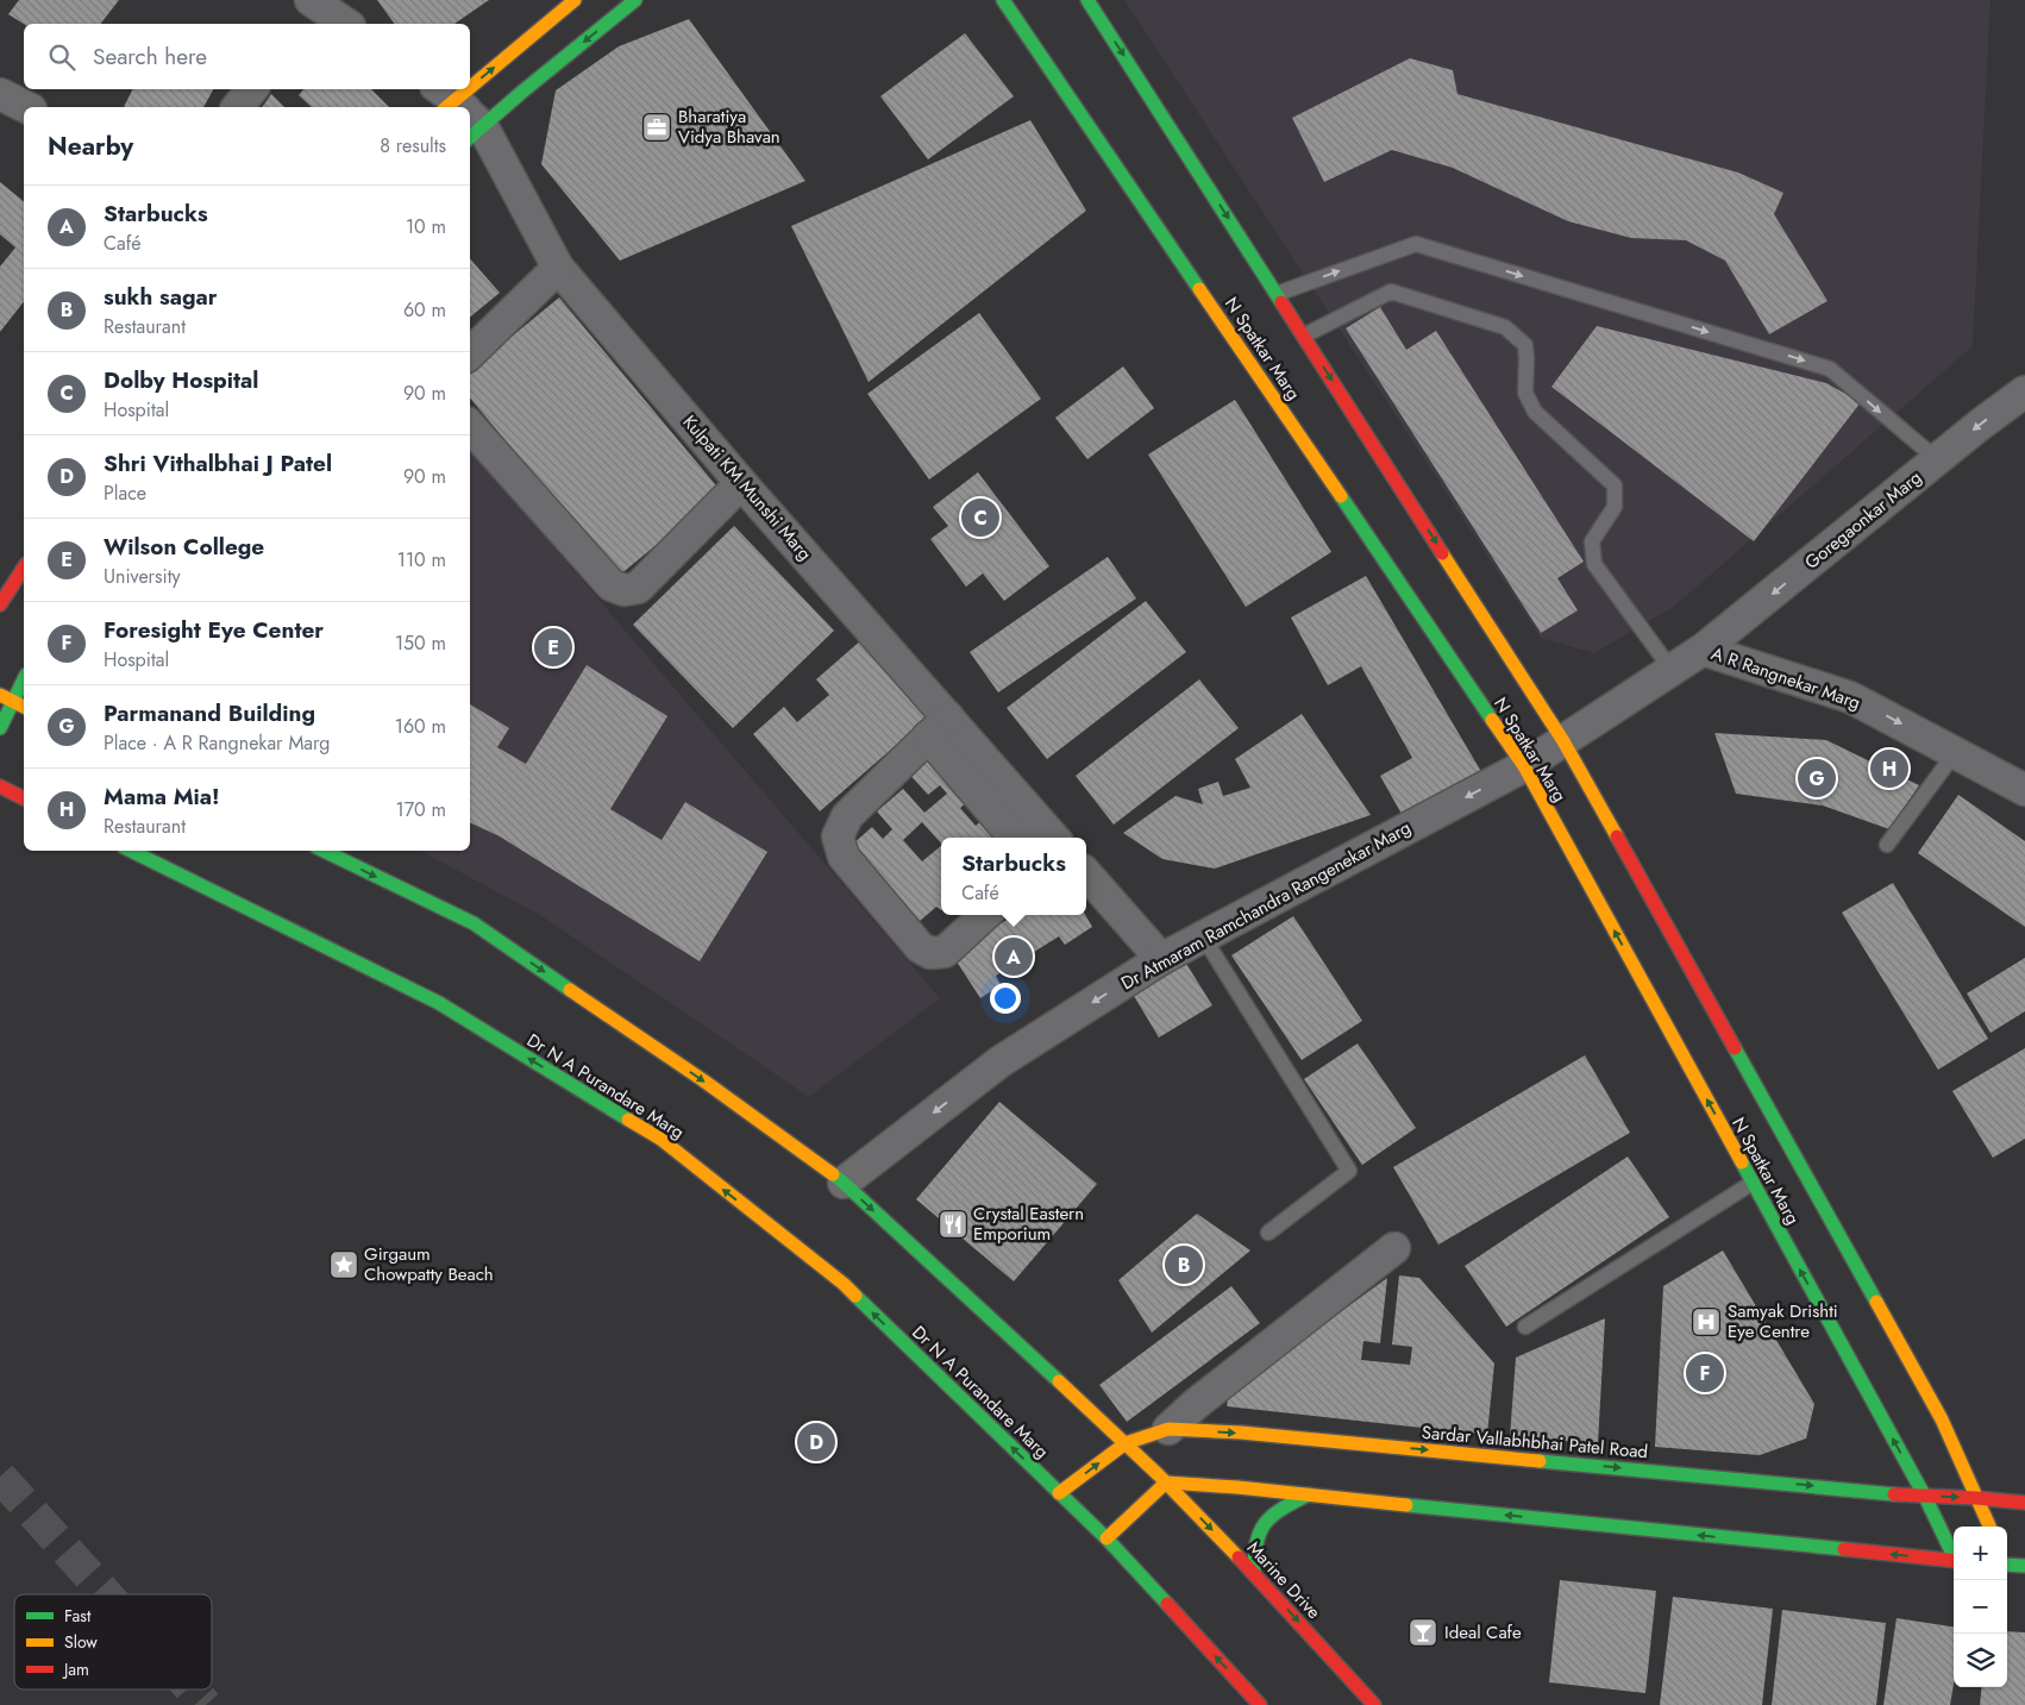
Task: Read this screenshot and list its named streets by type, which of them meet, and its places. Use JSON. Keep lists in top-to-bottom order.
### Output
{
  "streets": {
    "main road": [
      "N Spatkar Marg",
      "Dr N A Purandare Marg",
      "Sardar Vallabhbhai Patel Road",
      "Marine Drive"
    ],
    "street": [
      "Kulpati KM Munshi Marg",
      "Goregaonkar Marg",
      "A R Rangnekar Marg",
      "Dr Atmaram Ramchandra Rangenekar Marg"
    ]
  },
  "crossings": [
    ["N Spatkar Marg", "A R Rangnekar Marg"],
    ["N Spatkar Marg", "Dr Atmaram Ramchandra Rangenekar Marg"],
    ["N Spatkar Marg", "Sardar Vallabhbhai Patel Road"],
    ["Goregaonkar Marg", "A R Rangnekar Marg"],
    ["A R Rangnekar Marg", "Dr Atmaram Ramchandra Rangenekar Marg"],
    ["Dr N A Purandare Marg", "Sardar Vallabhbhai Patel Road"]
  ],
  "one_way": ["Goregaonkar Marg", "A R Rangnekar Marg", "Dr Atmaram Ramchandra Rangenekar Marg"],
  "places": {
    "office": ["Bharatiya Vidya Bhavan"],
    "restaurant": ["Crystal Eastern Emporium"],
    "place": ["Girgaum Chowpatty Beach"],
    "hospital": ["Samyak Drishti Eye Centre"],
    "bar": ["Ideal Cafe"]
  },
  "legend": ["Fast", "Slow", "Jam"],
  "page": {
    "search": "Search here",
    "heading": ["Nearby", "8 results"],
    "list": [
      {
        "mark": "A",
        "name": "Starbucks",
        "note": "Café",
        "value": "10 m"
      },
      {
        "mark": "B",
        "name": "sukh sagar",
        "note": "Restaurant",
        "value": "60 m"
      },
      {
        "mark": "C",
        "name": "Dolby Hospital",
        "note": "Hospital",
        "value": "90 m"
      },
      {
        "mark": "D",
        "name": "Shri Vithalbhai J Patel",
        "note": "Place",
        "value": "90 m"
      },
      {
        "mark": "E",
        "name": "Wilson College",
        "note": "University",
        "value": "110 m"
      },
      {
        "mark": "F",
        "name": "Foresight Eye Center",
        "note": "Hospital",
        "value": "150 m"
      },
      {
        "mark": "G",
        "name": "Parmanand Building",
        "note": "Place · A R Rangnekar Marg",
        "value": "160 m"
      },
      {
        "mark": "H",
        "name": "Mama Mia!",
        "note": "Restaurant",
        "value": "170 m"
      }
    ],
    "pins": [
      "C",
      "E",
      "H",
      "G",
      "A",
      "B",
      "F",
      "D"
    ],
    "popup": ["Starbucks", "Café"],
    "map_buttons": ["+", "−"]
  }
}
